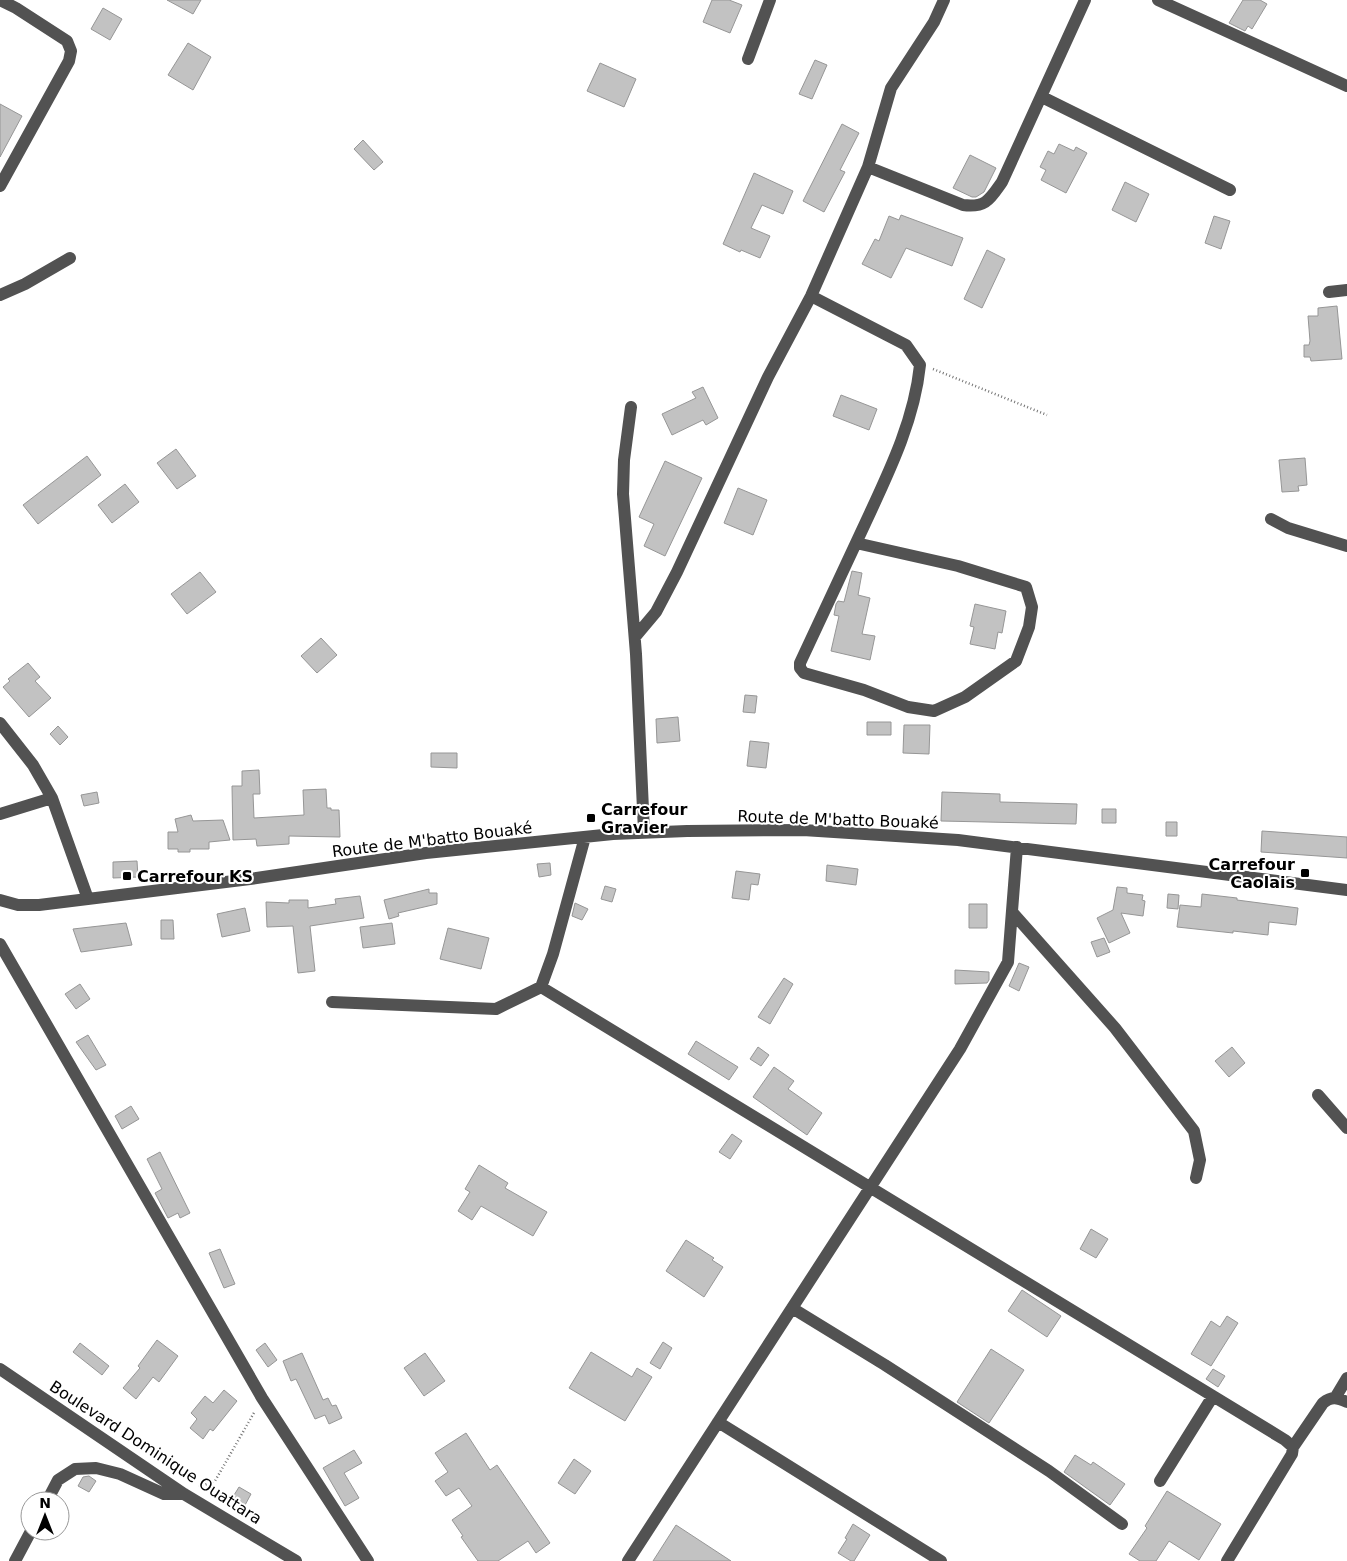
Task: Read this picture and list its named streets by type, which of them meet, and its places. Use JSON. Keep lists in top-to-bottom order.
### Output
{
  "streets": {
    "street": ["Route de M'batto Bouaké", "Boulevard Dominique Ouattara"]
  },
  "places": {
    "transit": ["Carrefour Gravier", "Carrefour Caolais", "Carrefour KS"]
  },
  "north": "top"
}
